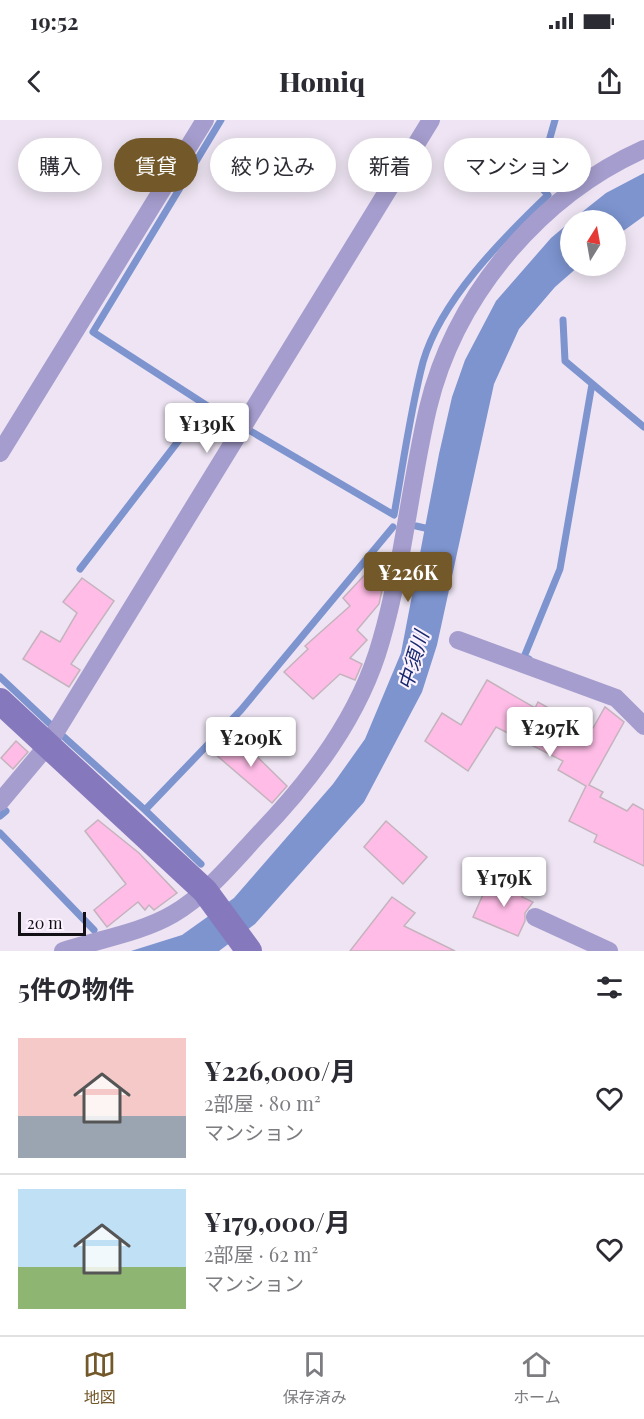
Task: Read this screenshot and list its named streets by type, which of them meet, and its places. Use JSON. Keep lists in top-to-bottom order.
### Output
{
  "water": ["中須川"],
  "scale_bar": "20 m",
  "north": "top",
  "page": {
    "status": "19:52",
    "header": "Homiq",
    "chip": [
      "購入",
      "賃貸",
      "絞り込み",
      "新着",
      "マンション"
    ],
    "price": [
      "¥139K",
      "¥226K",
      "¥297K",
      "¥209K",
      "¥179K"
    ],
    "scale": "20 m",
    "heading": "5件の物件",
    "list": [
      {
        "name": "¥226,000/月",
        "note": "2部屋 · 80 m² · マンション"
      },
      {
        "name": "¥179,000/月",
        "note": "2部屋 · 62 m² · マンション"
      }
    ],
    "tabs": ["地図", "保存済み", "ホーム"]
  }
}
